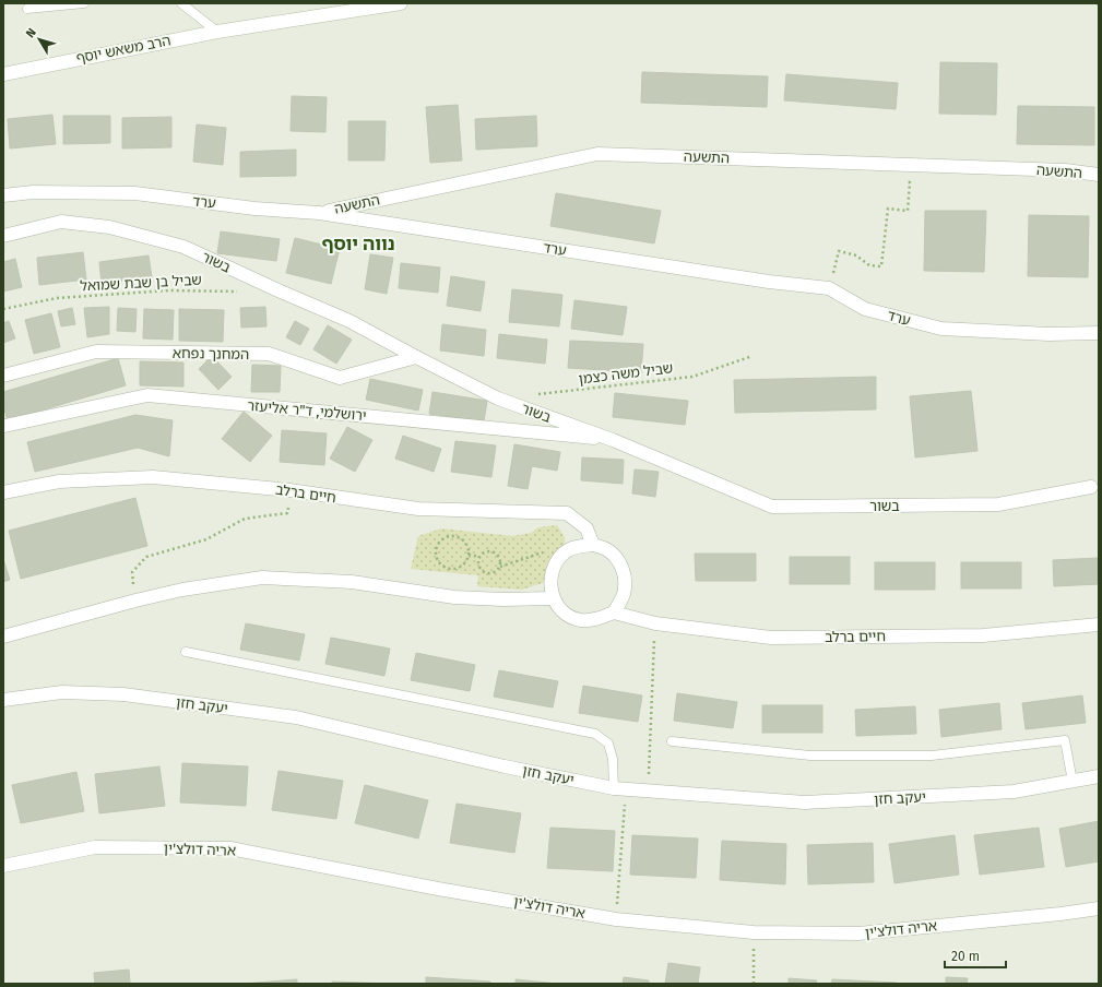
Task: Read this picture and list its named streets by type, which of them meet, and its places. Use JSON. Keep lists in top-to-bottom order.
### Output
{
  "streets": {
    "street": [
      "הרב משאש יוסף",
      "התשעה",
      "ערד",
      "בשור",
      "המחנך נפחא",
      "ירושלמי, ד\"ר אליעזר",
      "חיים ברלב",
      "יעקב חזן",
      "אריה דולצ'ין"
    ],
    "path": ["שביל בן שבת שמואל", "שביל משה כצמן"]
  },
  "crossings": [
    ["התשעה", "ערד"],
    ["בשור", "המחנך נפחא"],
    ["בשור", "ירושלמי, ד\"ר אליעזר"]
  ],
  "districts": ["נווה יוסף"],
  "scale_bar": "20 m",
  "north": "top left"
}
